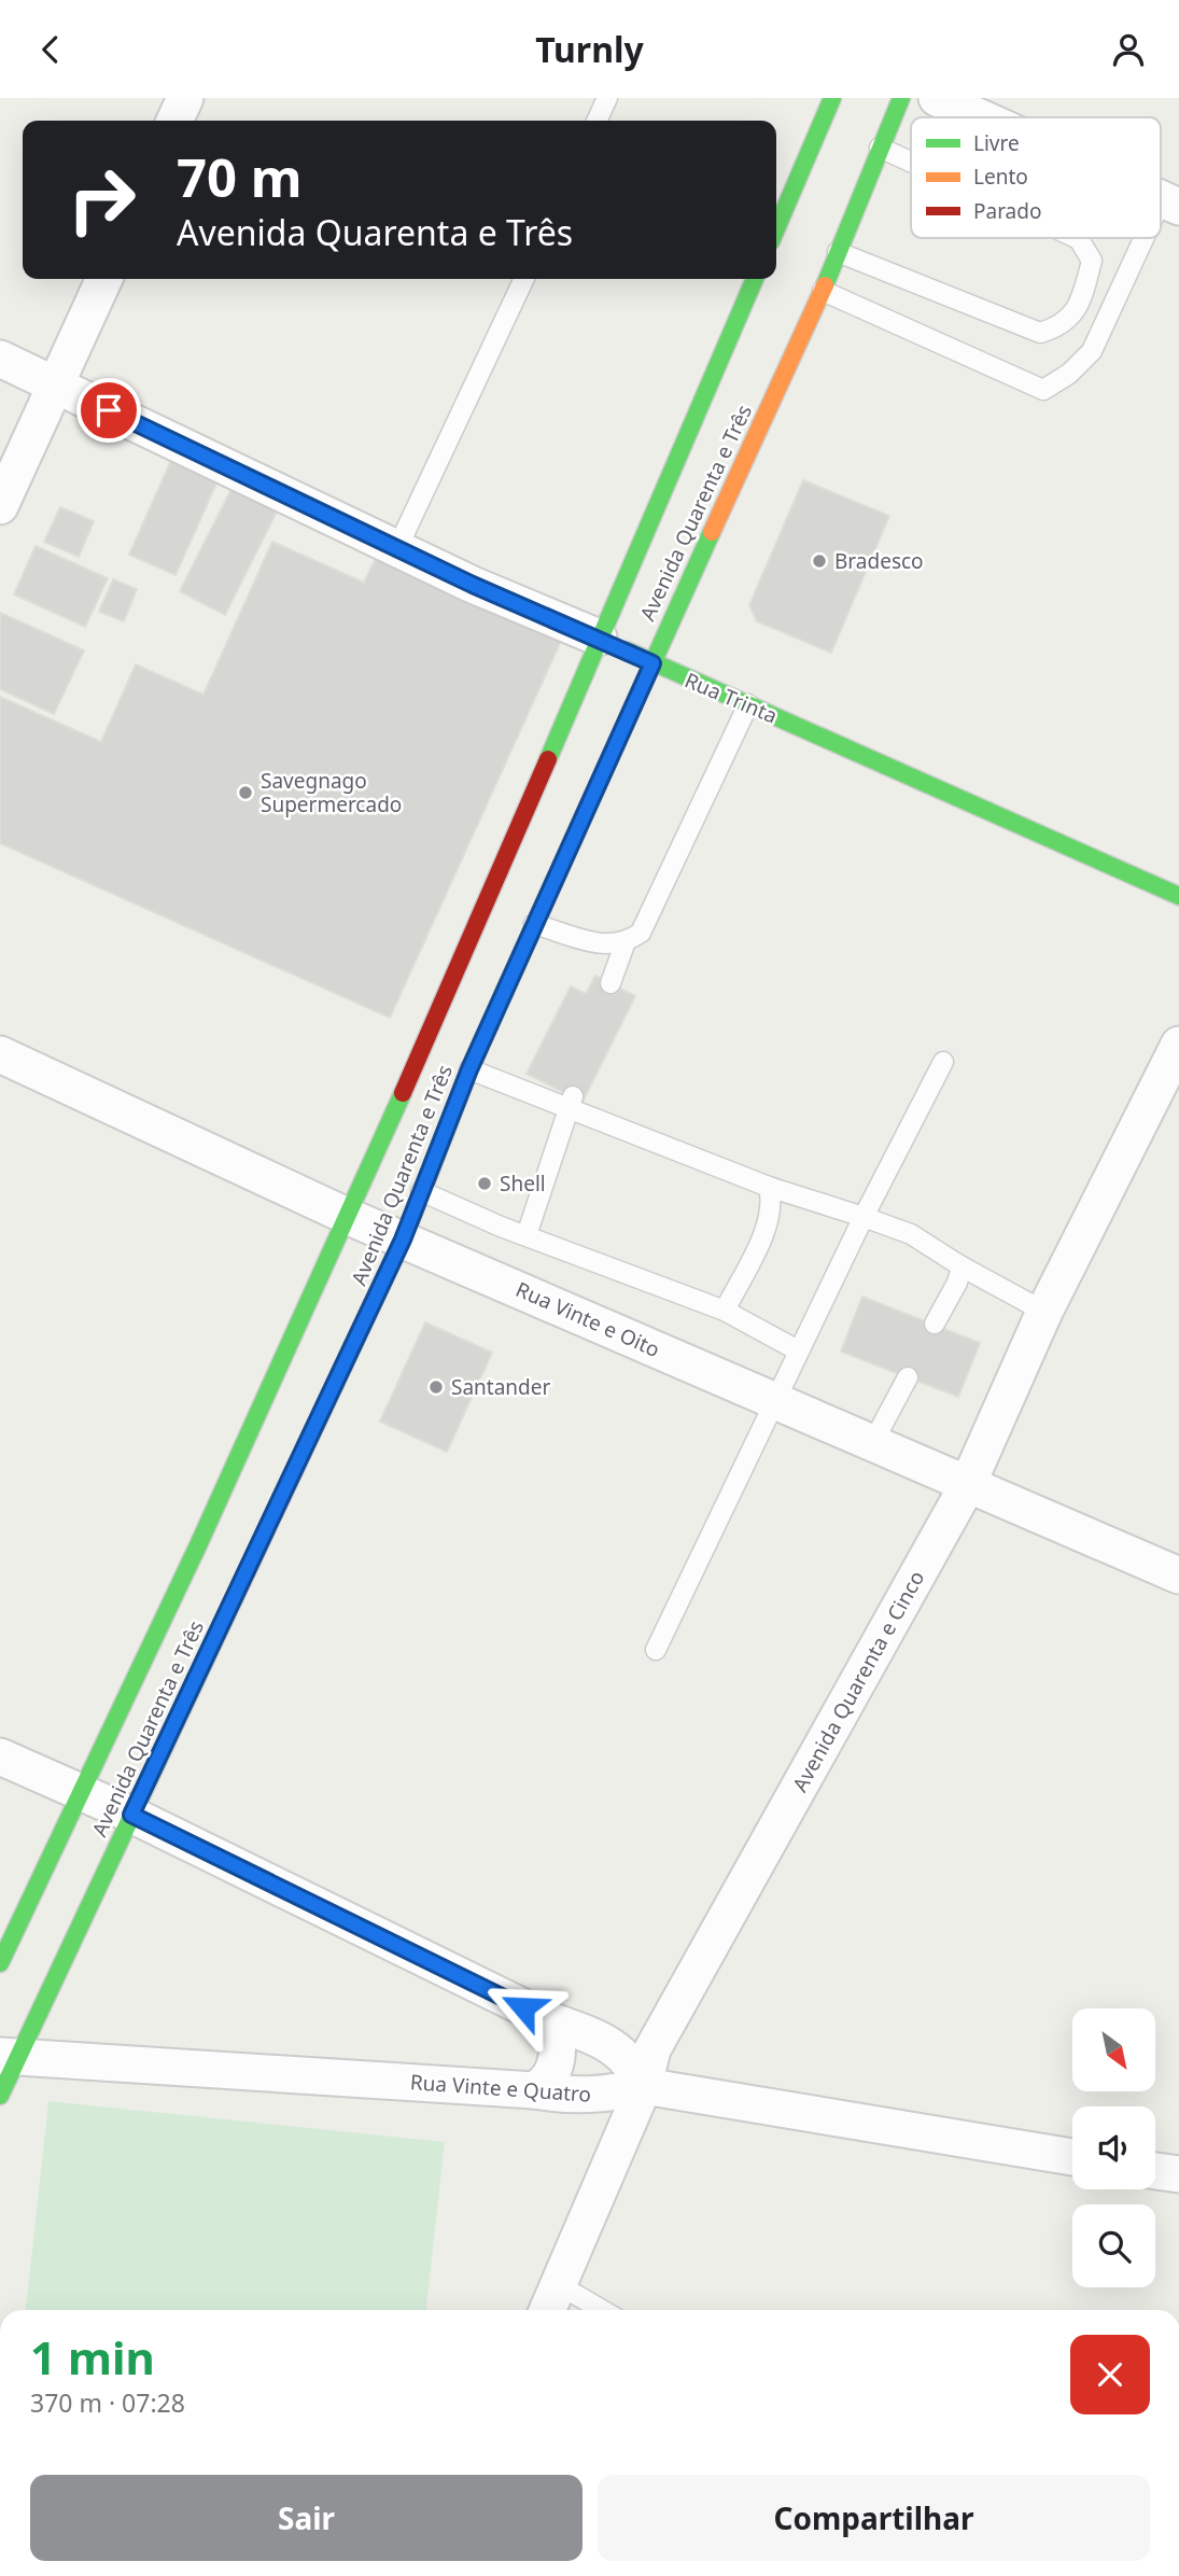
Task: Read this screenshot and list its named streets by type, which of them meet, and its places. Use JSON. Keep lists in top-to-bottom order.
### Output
{
  "streets": {
    "main road": ["Avenida Quarenta e Três", "Rua Trinta"],
    "street": ["Rua Vinte e Oito", "Avenida Quarenta e Cinco", "Rua Vinte e Quatro"]
  },
  "crossings": [
    ["Avenida Quarenta e Três", "Rua Trinta"],
    ["Avenida Quarenta e Três", "Rua Vinte e Oito"],
    ["Avenida Quarenta e Três", "Rua Vinte e Quatro"],
    ["Rua Vinte e Oito", "Avenida Quarenta e Cinco"],
    ["Avenida Quarenta e Cinco", "Rua Vinte e Quatro"]
  ],
  "places": [
    "Bradesco",
    "Savegnago Supermercado",
    "Shell",
    "Santander"
  ],
  "legend": ["Livre", "Lento", "Parado"],
  "north": "bottom right",
  "page": {
    "header": "Turnly",
    "turn": ["70 m", "Avenida Quarenta e Três"],
    "heading": ["1 min", "370 m · 07:28"],
    "buttons": ["Sair", "Compartilhar"]
  }
}
